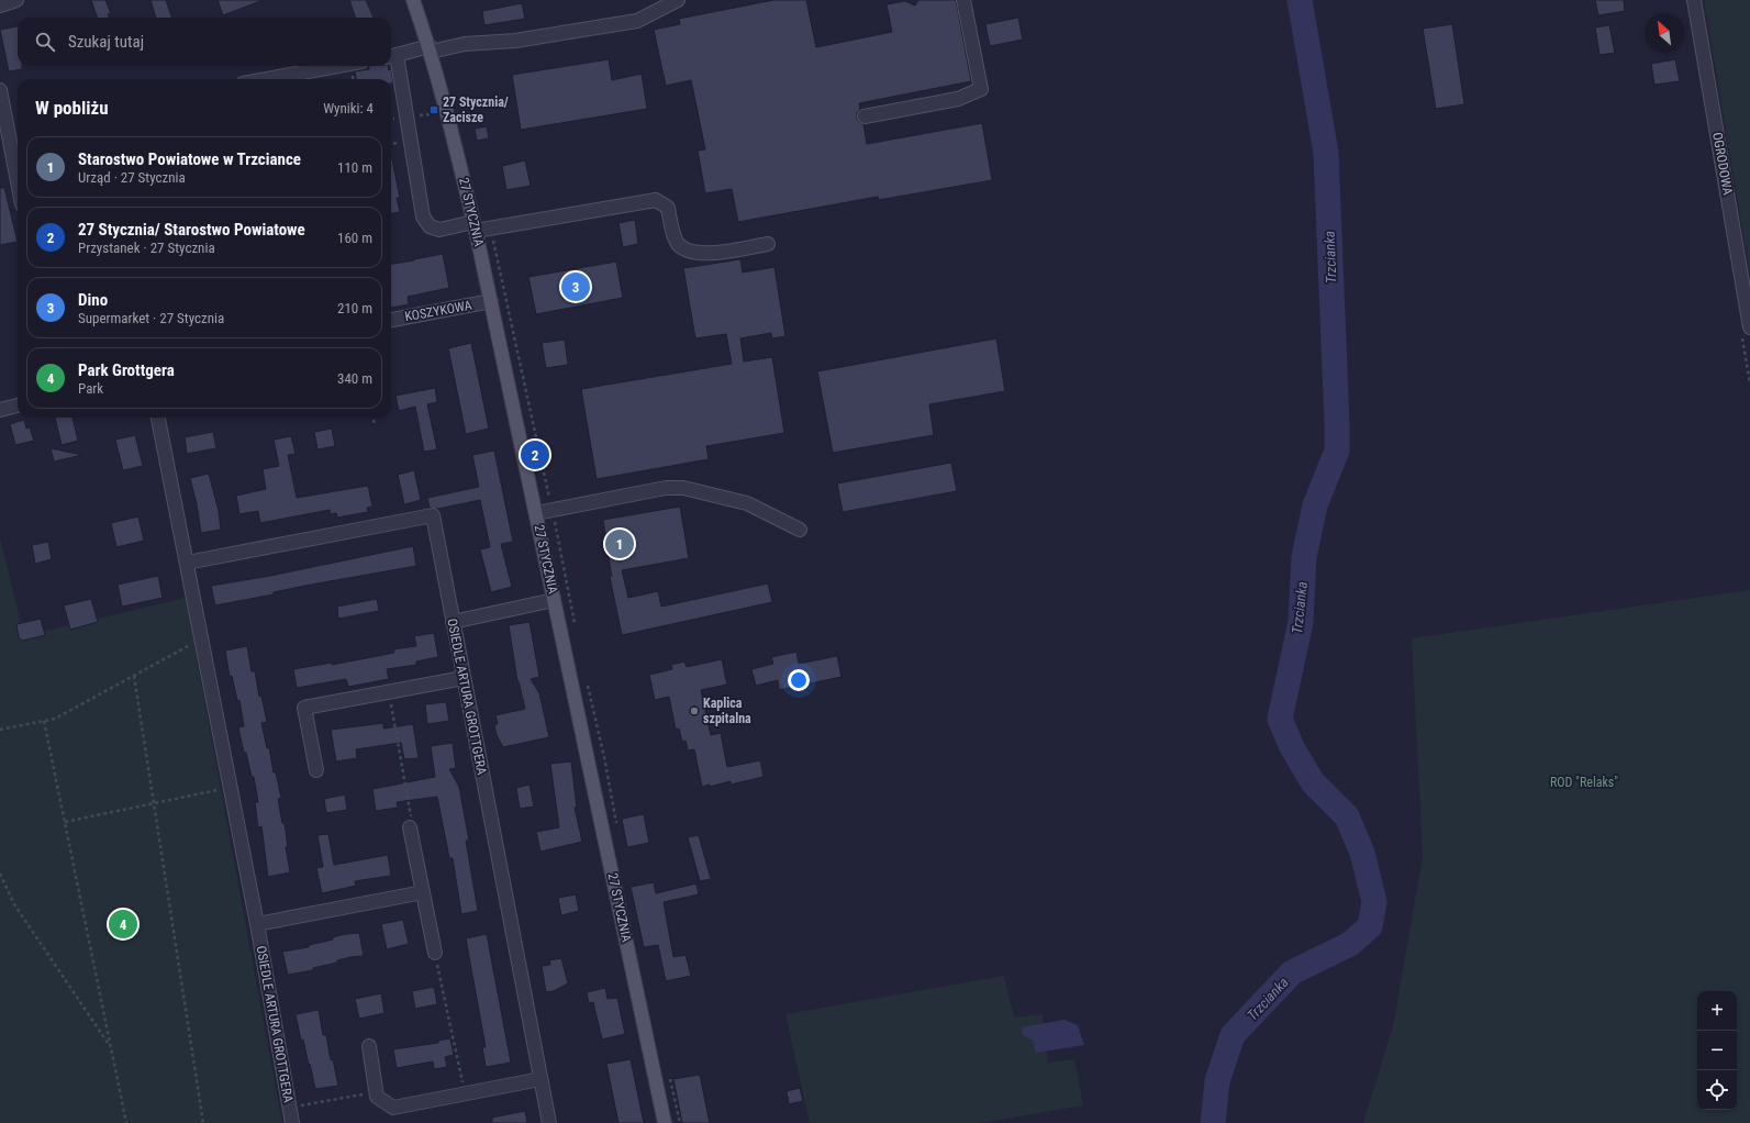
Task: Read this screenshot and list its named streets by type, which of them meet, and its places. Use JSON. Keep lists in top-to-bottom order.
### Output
{
  "streets": {
    "main road": ["27 STYCZNIA"],
    "street": ["OGRODOWA", "KOSZYKOWA", "OSIEDLE ARTURA GROTTGERA"]
  },
  "crossings": [
    ["27 STYCZNIA", "KOSZYKOWA"]
  ],
  "water": ["Trzcianka"],
  "parks": ["ROD \"Relaks\""],
  "places": {
    "transit": ["27 Stycznia/ Zacisze"],
    "other": ["Kaplica szpitalna"]
  },
  "north": "top left",
  "page": {
    "search": "Szukaj tutaj",
    "heading": ["W pobliżu", "Wyniki: 4"],
    "list": [
      {
        "mark": "1",
        "name": "Starostwo Powiatowe w Trzciance",
        "note": "Urząd · 27 Stycznia",
        "value": "110 m"
      },
      {
        "mark": "2",
        "name": "27 Stycznia/ Starostwo Powiatowe",
        "note": "Przystanek · 27 Stycznia",
        "value": "160 m"
      },
      {
        "mark": "3",
        "name": "Dino",
        "note": "Supermarket · 27 Stycznia",
        "value": "210 m"
      },
      {
        "mark": "4",
        "name": "Park Grottgera",
        "note": "Park",
        "value": "340 m"
      }
    ],
    "pins": [
      "3",
      "2",
      "1",
      "4"
    ],
    "map_buttons": ["+", "−"]
  }
}
